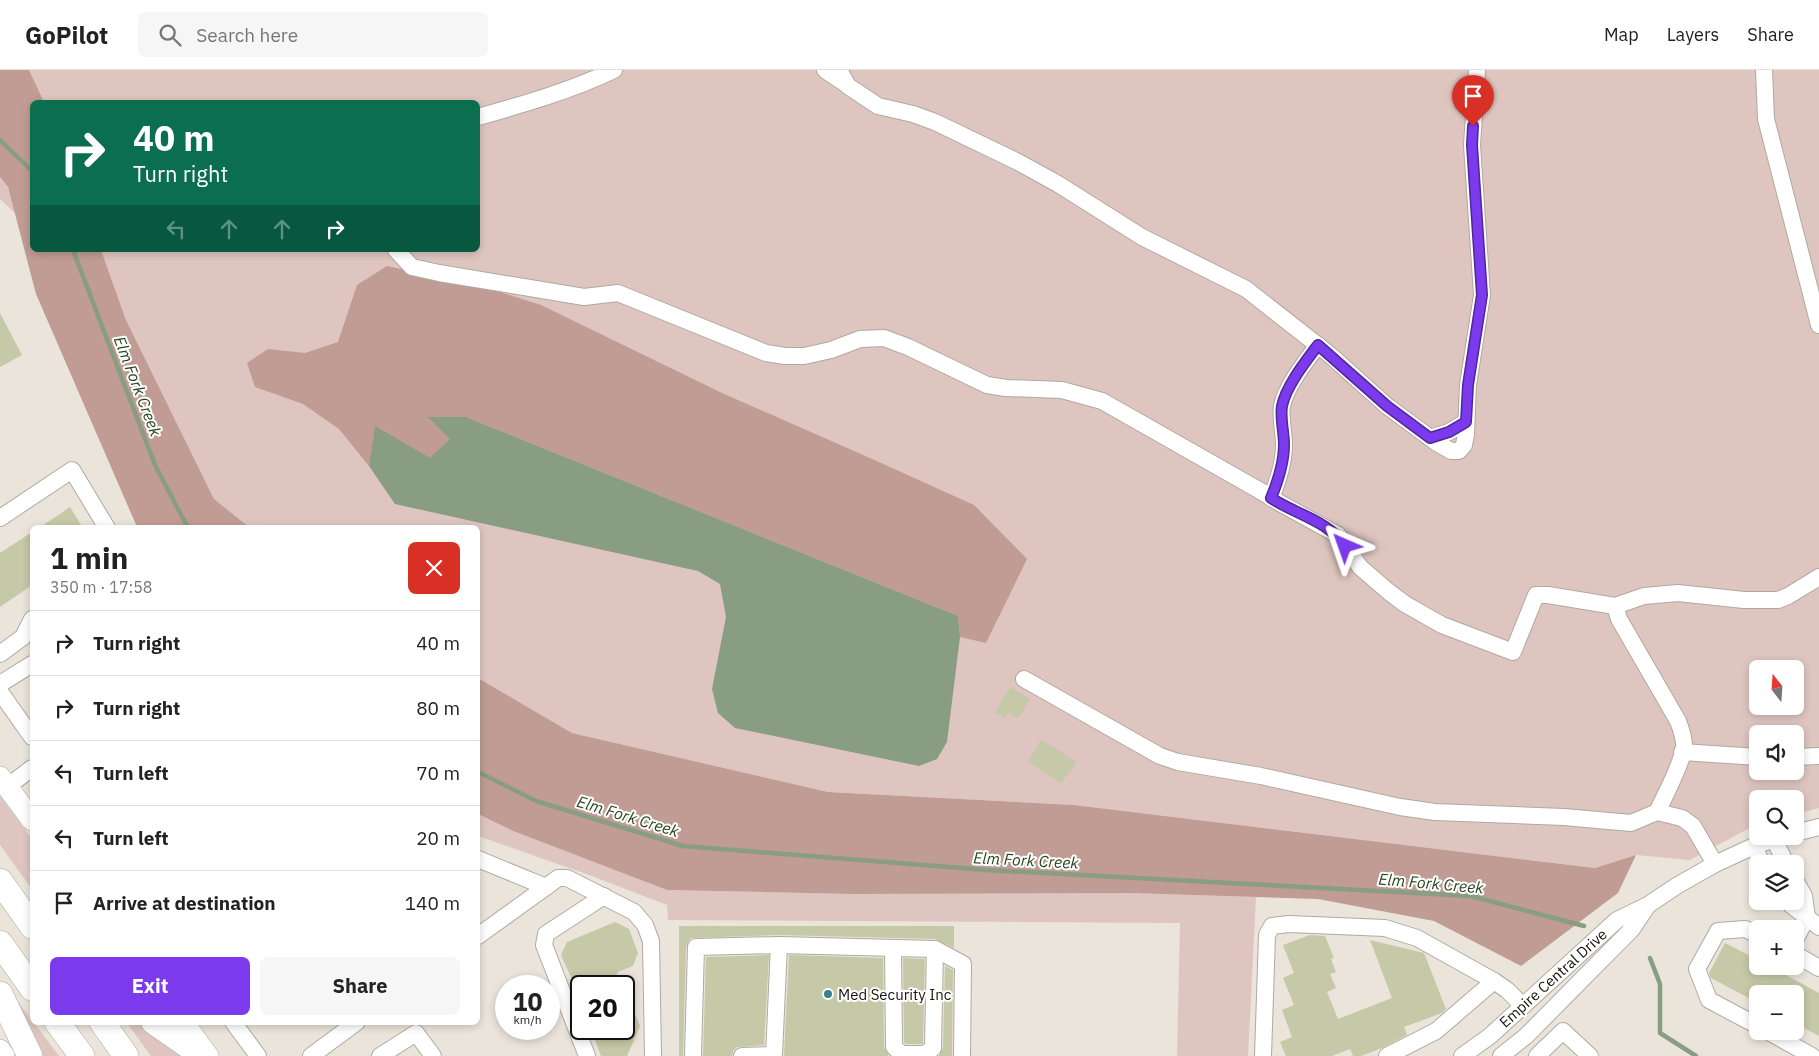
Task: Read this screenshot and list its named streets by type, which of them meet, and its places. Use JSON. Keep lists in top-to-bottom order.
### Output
{
  "streets": {
    "street": ["Empire Central Drive"]
  },
  "water": ["Elm Fork Creek"],
  "places": ["Med Security Inc"],
  "north": "top",
  "page": {
    "header": "GoPilot",
    "search": "Search here",
    "nav": ["Map", "Layers", "Share"],
    "turn": ["40 m", "Turn right"],
    "heading": ["1 min", "350 m · 17:58"],
    "list": [
      {
        "name": "Turn right",
        "value": "40 m"
      },
      {
        "name": "Turn right",
        "value": "80 m"
      },
      {
        "name": "Turn left",
        "value": "70 m"
      },
      {
        "name": "Turn left",
        "value": "20 m"
      },
      {
        "name": "Arrive at destination",
        "value": "140 m"
      }
    ],
    "map_buttons": ["+", "−"],
    "buttons": ["Exit", "Share"],
    "speed": "10 km/h",
    "limit": "20"
  }
}
